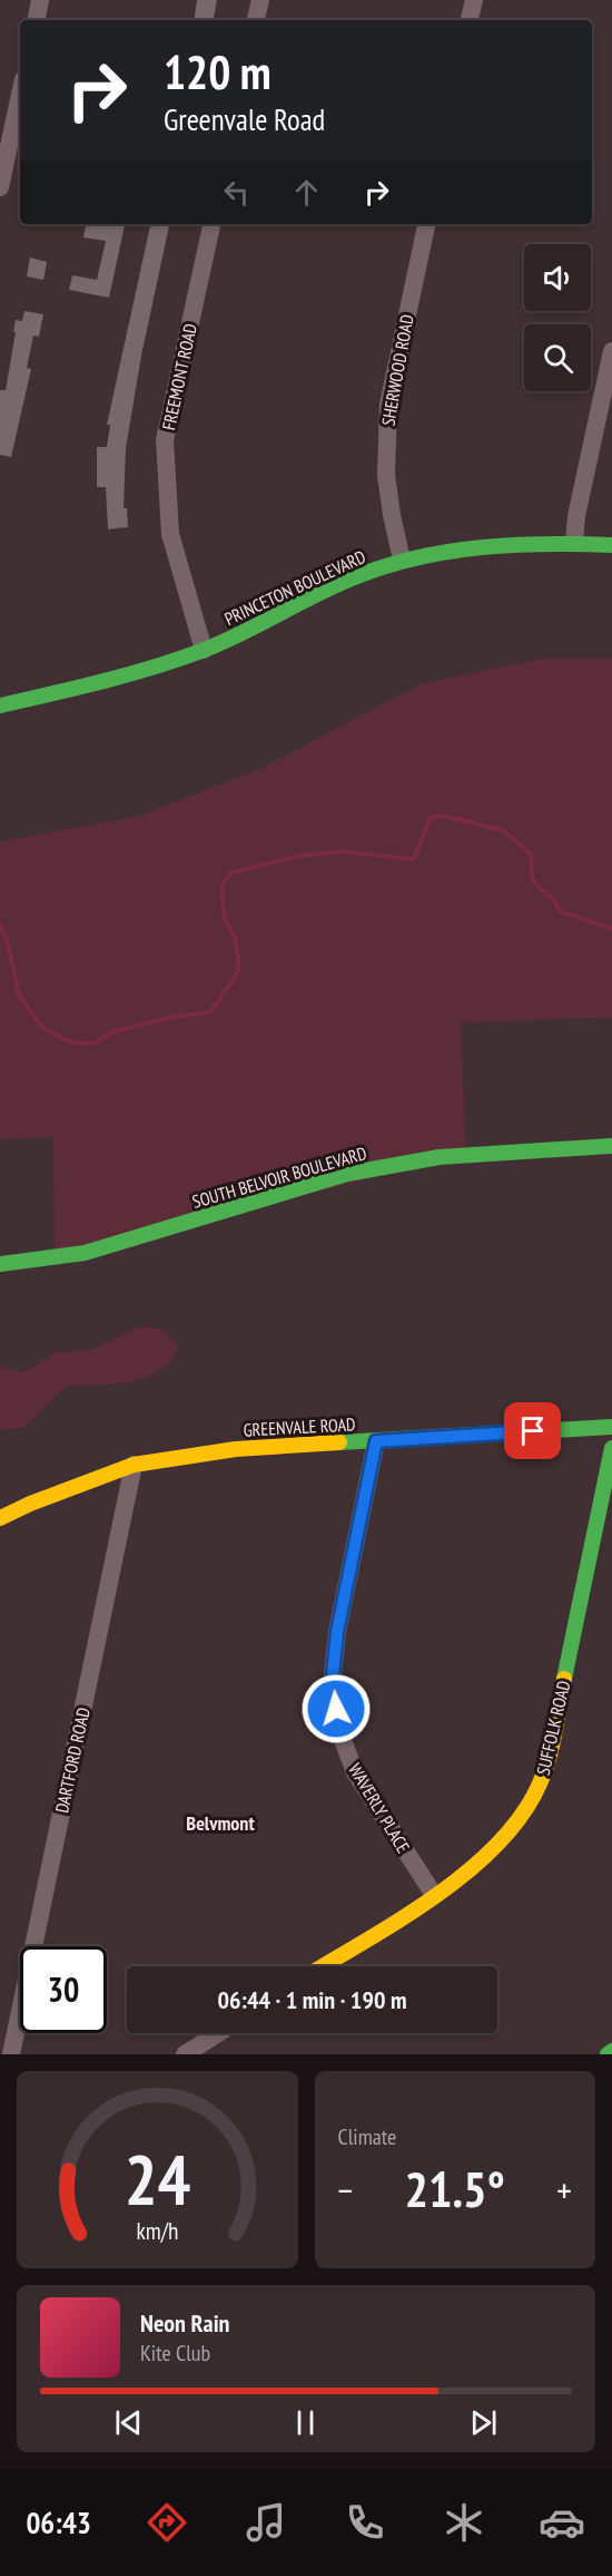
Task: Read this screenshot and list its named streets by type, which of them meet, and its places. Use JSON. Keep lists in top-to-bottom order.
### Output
{
  "streets": {
    "street": [
      "SHERWOOD ROAD",
      "FREEMONT ROAD",
      "PRINCETON BOULEVARD",
      "SOUTH BELVOIR BOULEVARD",
      "GREENVALE ROAD",
      "SUFFOLK ROAD",
      "DARTFORD ROAD",
      "WAVERLY PLACE"
    ]
  },
  "crossings": [
    ["SHERWOOD ROAD", "PRINCETON BOULEVARD"],
    ["FREEMONT ROAD", "PRINCETON BOULEVARD"],
    ["GREENVALE ROAD", "DARTFORD ROAD"],
    ["GREENVALE ROAD", "WAVERLY PLACE"],
    ["SUFFOLK ROAD", "WAVERLY PLACE"]
  ],
  "districts": ["Belvmont"],
  "page": {
    "turn": ["120 m", "Greenvale Road"],
    "limit": "30",
    "trip": "06:44 · 1 min · 190 m",
    "tile": "Climate",
    "heat": ["−", "21.5°", "+"],
    "song": ["Neon Rain", "Kite Club"],
    "tabs": "06:43",
    "gauge": ["24", "km/h"]
  }
}
